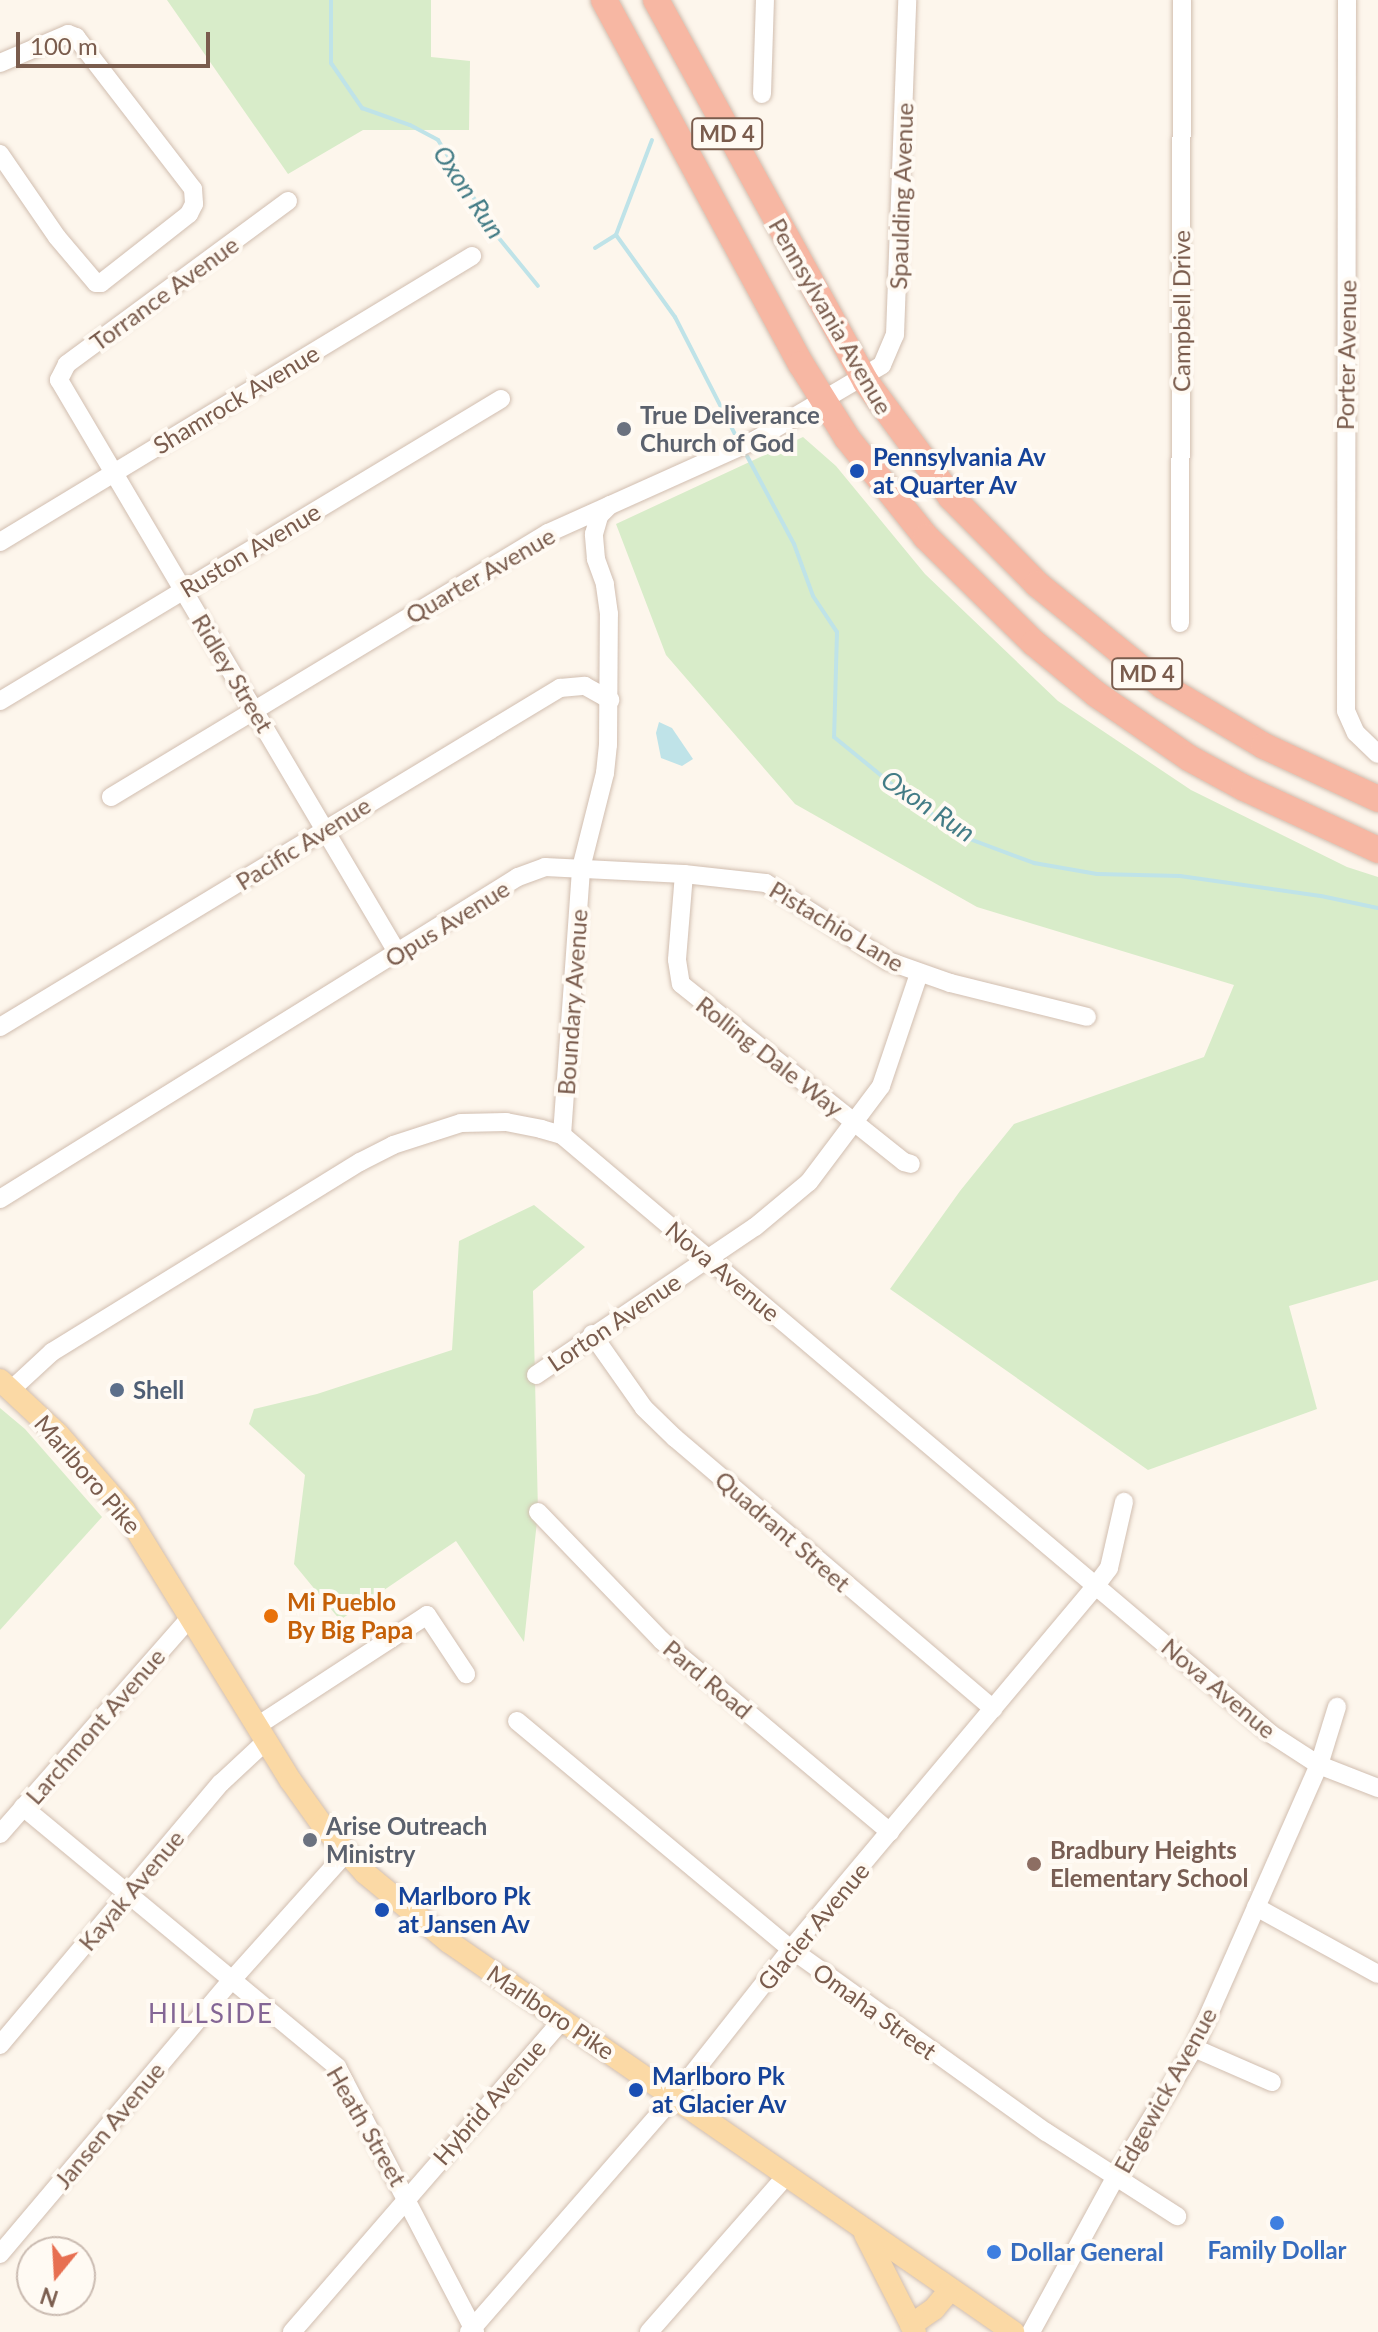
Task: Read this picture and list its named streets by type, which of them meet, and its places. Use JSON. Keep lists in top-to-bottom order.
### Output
{
  "streets": {
    "highway": ["MD 4", "Pennsylvania Avenue"],
    "main road": ["Marlboro Pike"],
    "street": [
      "Spaulding Avenue",
      "Torrance Avenue",
      "Campbell Drive",
      "Porter Avenue",
      "Shamrock Avenue",
      "Ruston Avenue",
      "Quarter Avenue",
      "Ridley Street",
      "Pacific Avenue",
      "Opus Avenue",
      "Pistachio Lane",
      "Boundary Avenue",
      "Rolling Dale Way",
      "Nova Avenue",
      "Lorton Avenue",
      "Quadrant Street",
      "Pard Road",
      "Larchmont Avenue",
      "Kayak Avenue",
      "Glacier Avenue",
      "Omaha Street",
      "Edgewick Avenue",
      "Hybrid Avenue",
      "Jansen Avenue",
      "Heath Street"
    ]
  },
  "crossings": [
    ["Spaulding Avenue", "Pennsylvania Avenue"],
    ["Spaulding Avenue", "Quarter Avenue"],
    ["Torrance Avenue", "Ridley Street"],
    ["Pennsylvania Avenue", "Quarter Avenue"],
    ["Shamrock Avenue", "Ridley Street"],
    ["Ruston Avenue", "Ridley Street"],
    ["Quarter Avenue", "Ridley Street"],
    ["Ridley Street", "Pacific Avenue"],
    ["Ridley Street", "Opus Avenue"],
    ["Opus Avenue", "Pistachio Lane"],
    ["Opus Avenue", "Boundary Avenue"],
    ["Pistachio Lane", "Boundary Avenue"],
    ["Pistachio Lane", "Rolling Dale Way"],
    ["Pistachio Lane", "Lorton Avenue"],
    ["Boundary Avenue", "Nova Avenue"],
    ["Rolling Dale Way", "Lorton Avenue"],
    ["Nova Avenue", "Lorton Avenue"],
    ["Nova Avenue", "Marlboro Pike"],
    ["Nova Avenue", "Glacier Avenue"],
    ["Nova Avenue", "Edgewick Avenue"],
    ["Lorton Avenue", "Quadrant Street"],
    ["Marlboro Pike", "Larchmont Avenue"],
    ["Marlboro Pike", "Kayak Avenue"],
    ["Marlboro Pike", "Glacier Avenue"],
    ["Marlboro Pike", "Hybrid Avenue"],
    ["Marlboro Pike", "Jansen Avenue"],
    ["Quadrant Street", "Glacier Avenue"],
    ["Pard Road", "Glacier Avenue"],
    ["Larchmont Avenue", "Heath Street"],
    ["Kayak Avenue", "Heath Street"],
    ["Glacier Avenue", "Omaha Street"],
    ["Glacier Avenue", "Heath Street"],
    ["Omaha Street", "Edgewick Avenue"],
    ["Hybrid Avenue", "Heath Street"],
    ["Jansen Avenue", "Heath Street"]
  ],
  "districts": ["HILLSIDE"],
  "water": ["Oxon Run"],
  "places": [
    "True Deliverance Church of God",
    "Pennsylvania Av at Quarter Av",
    "Shell",
    "Mi Pueblo By Big Papa",
    "Arise Outreach Ministry",
    "Bradbury Heights Elementary School",
    "Marlboro Pk at Jansen Av",
    "Marlboro Pk at Glacier Av",
    "Family Dollar",
    "Dollar General"
  ],
  "scale_bar": "100 m",
  "north": "bottom"
}
